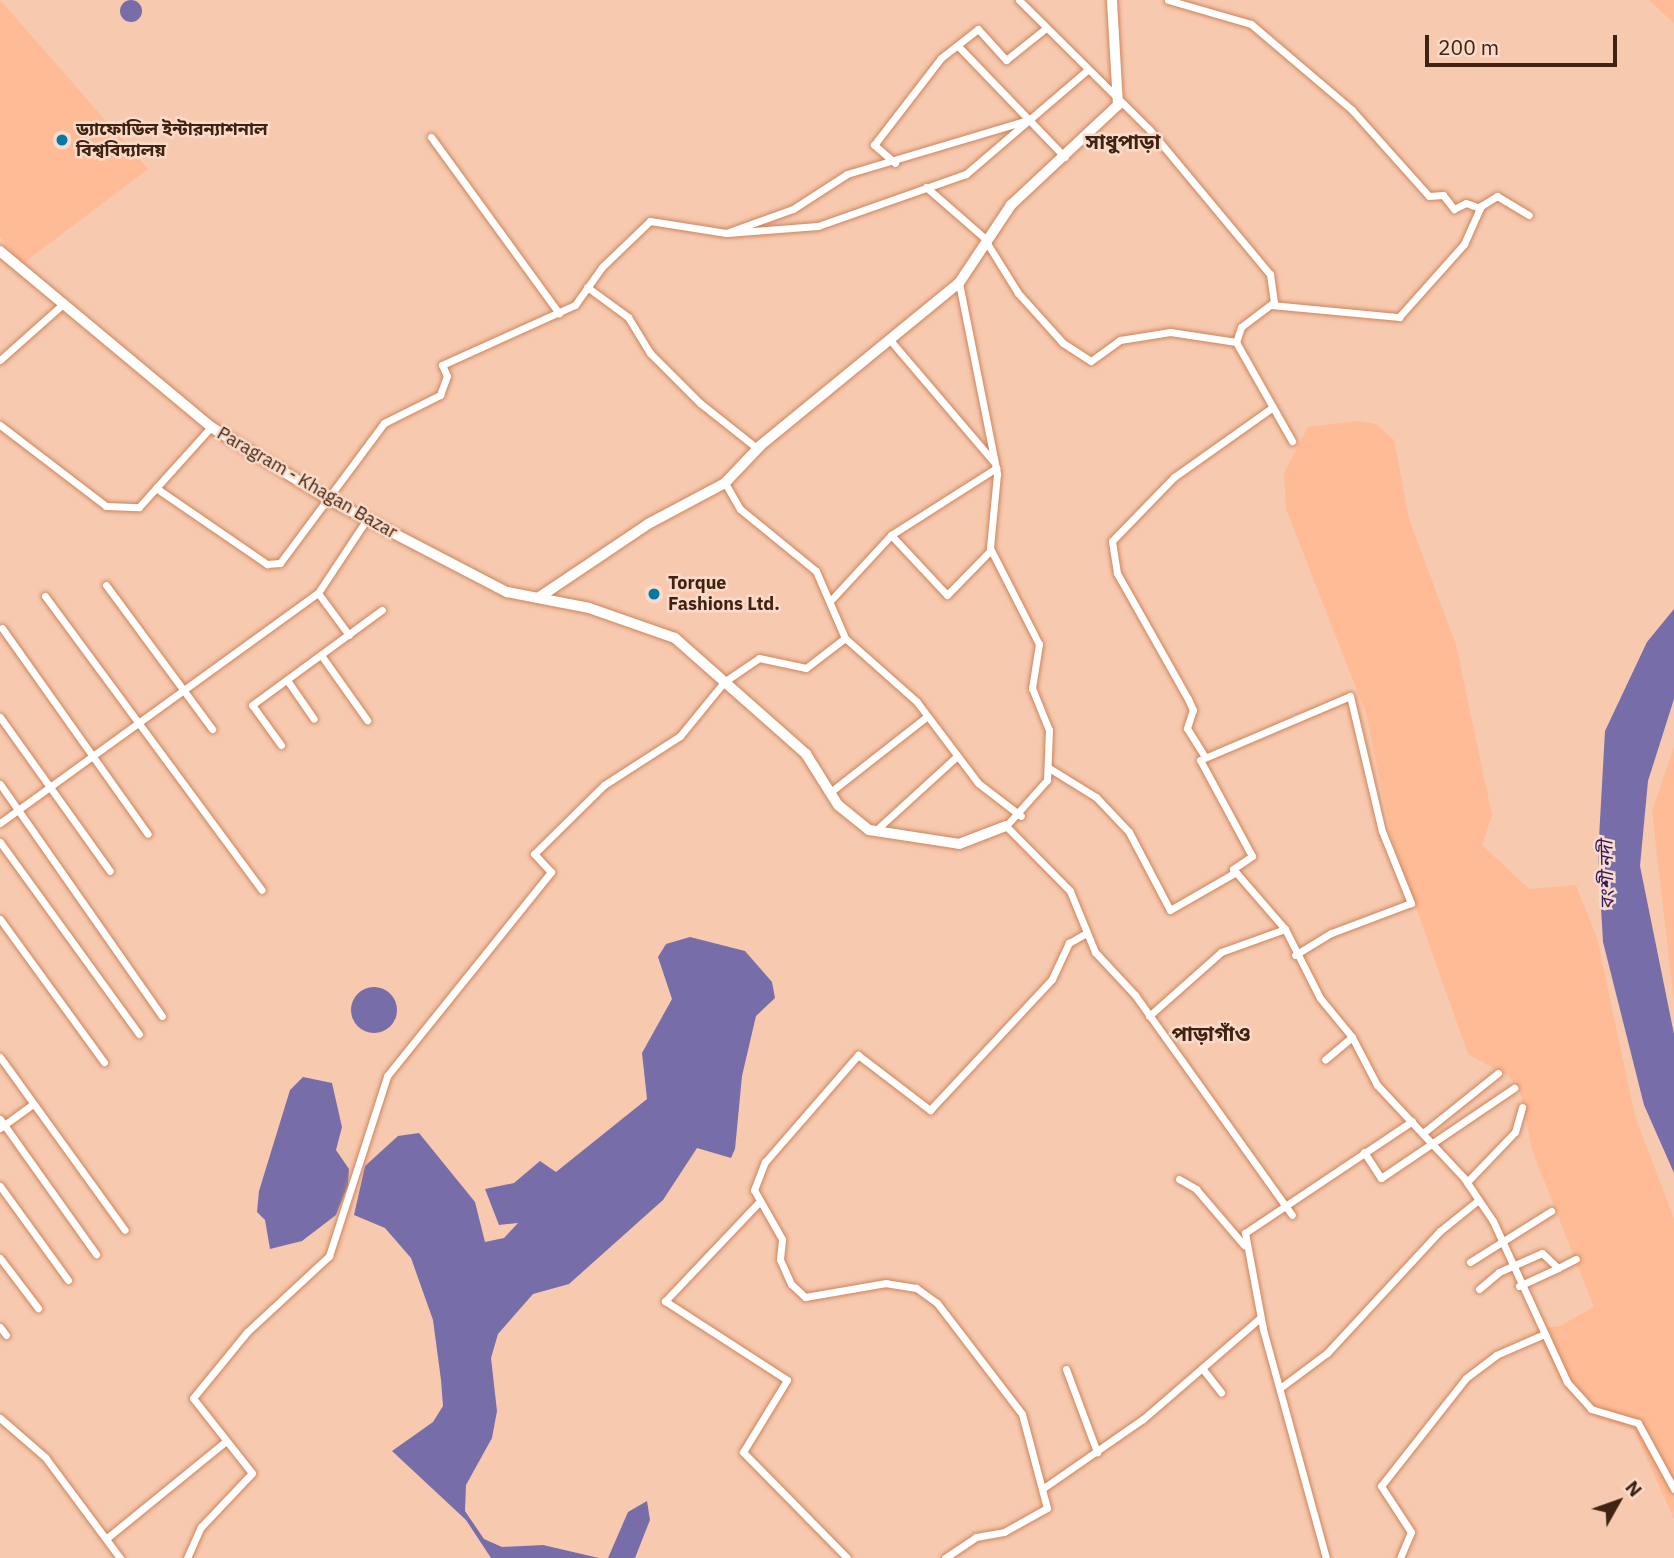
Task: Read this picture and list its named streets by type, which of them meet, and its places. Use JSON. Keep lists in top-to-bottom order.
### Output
{
  "streets": {
    "street": ["Paragram - Khagan Bazar"]
  },
  "districts": ["সাধুপাড়া", "পাড়াগাঁও"],
  "water": ["বংশী নদী"],
  "places": ["ড্যাফোডিল ইন্টারন্যাশনাল বিশ্ববিদ্যালয়", "Torque Fashions Ltd."],
  "scale_bar": "200 m",
  "north": "top right"
}
